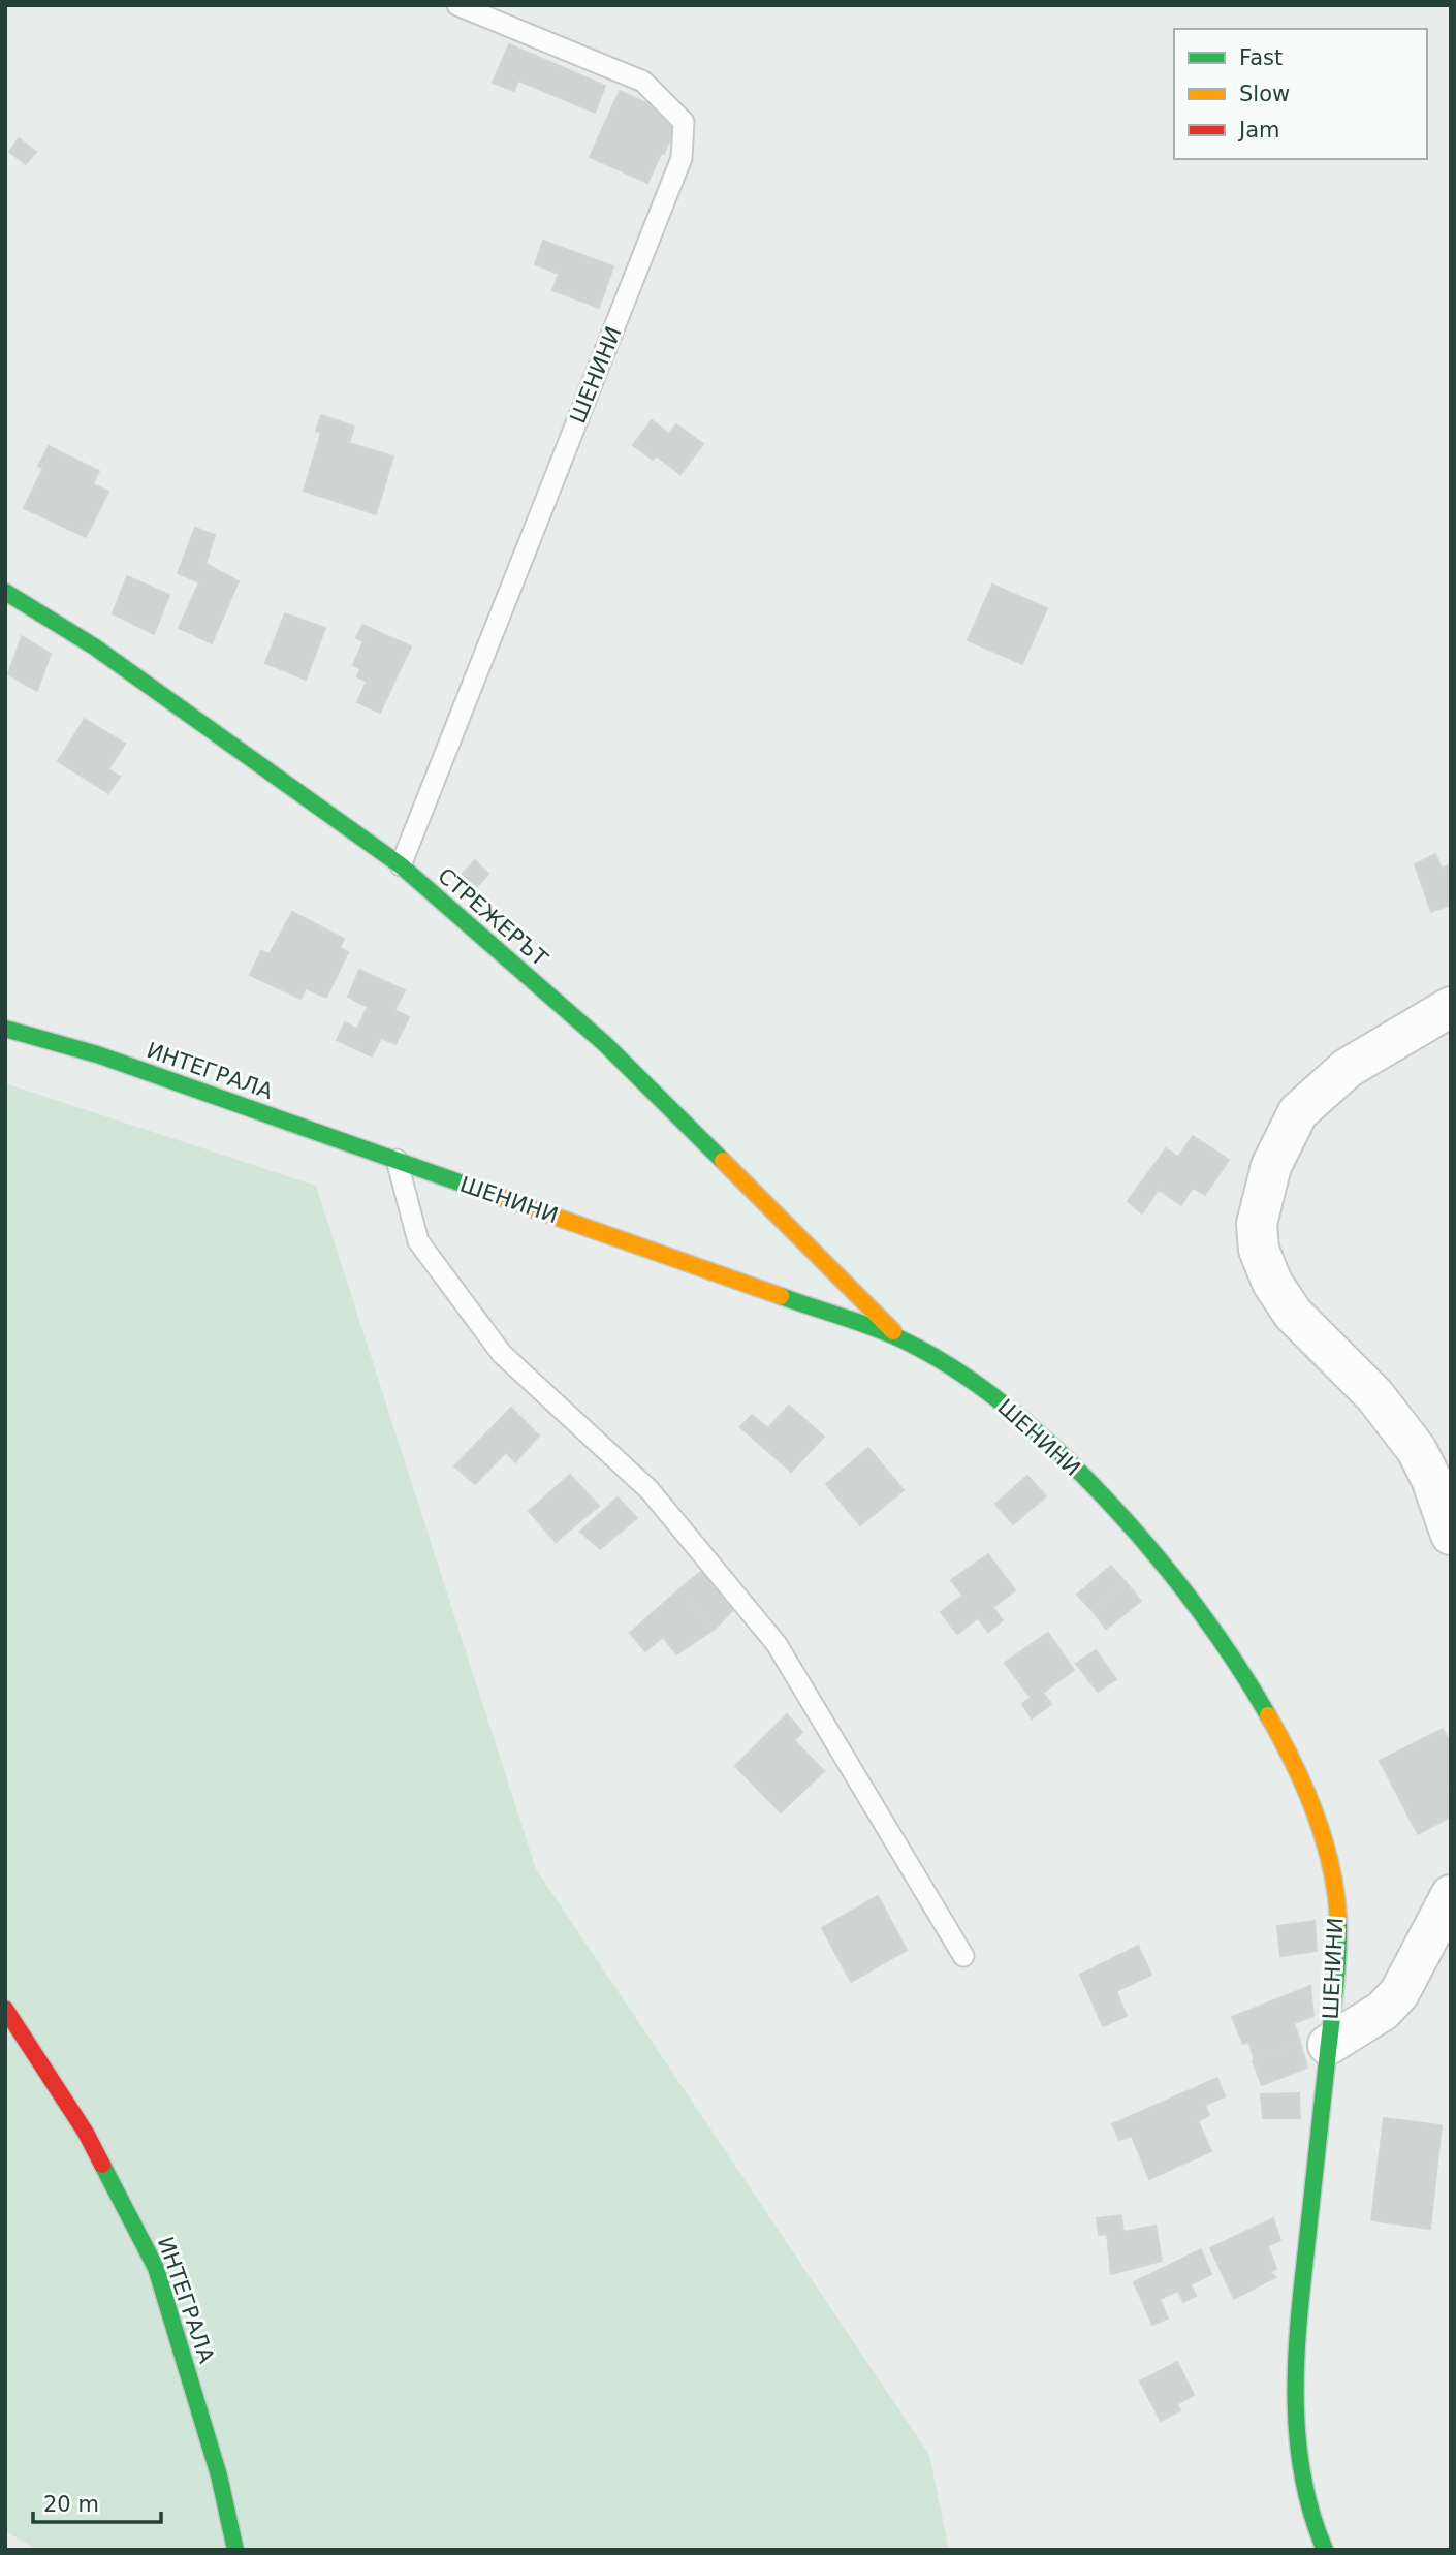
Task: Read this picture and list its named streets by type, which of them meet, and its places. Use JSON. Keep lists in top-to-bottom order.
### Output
{
  "streets": {
    "street": ["ШЕНИНИ", "СТРЕЖЕРЪТ", "ИНТЕГРАЛА"]
  },
  "crossings": [
    ["ШЕНИНИ", "СТРЕЖЕРЪТ"],
    ["ШЕНИНИ", "ИНТЕГРАЛА"]
  ],
  "legend": ["Fast", "Slow", "Jam"],
  "scale_bar": "20 m"
}
